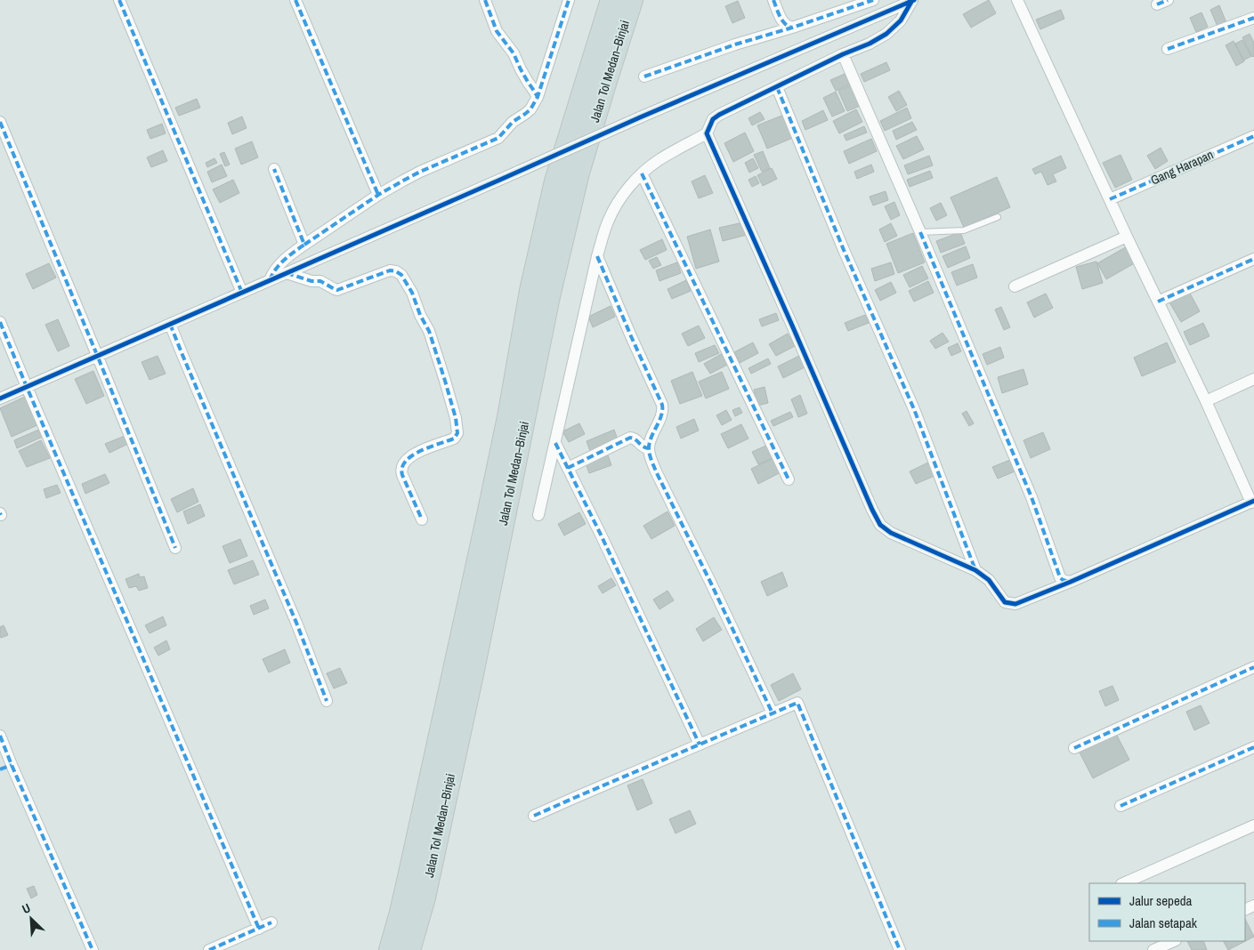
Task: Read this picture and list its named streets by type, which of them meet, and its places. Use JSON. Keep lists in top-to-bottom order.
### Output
{
  "streets": {
    "highway": ["Jalan Tol Medan–Binjai"],
    "street": ["Gang Harapan"]
  },
  "legend": ["Jalur sepeda", "Jalan setapak"],
  "north": "top left"
}
